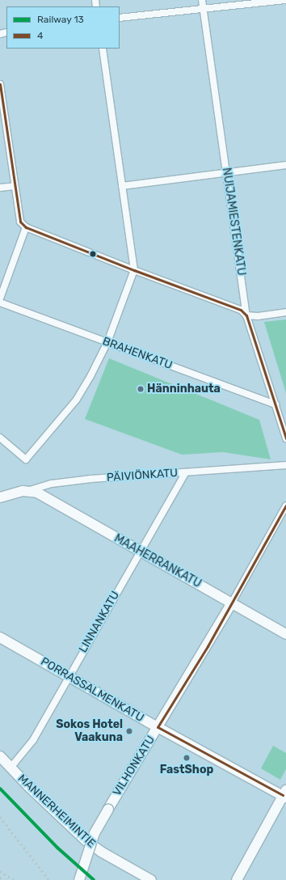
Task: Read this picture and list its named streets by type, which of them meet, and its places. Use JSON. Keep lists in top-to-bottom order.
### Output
{
  "streets": {
    "street": [
      "NUIJAMIESTENKATU",
      "BRAHENKATU",
      "PÄIVIÖNKATU",
      "MAAHERRANKATU",
      "LINNANKATU",
      "PORRASSALMENKATU",
      "VILHONKATU",
      "MANNERHEIMINTIE"
    ]
  },
  "crossings": [
    ["NUIJAMIESTENKATU", "BRAHENKATU"],
    ["PÄIVIÖNKATU", "MAAHERRANKATU"],
    ["PÄIVIÖNKATU", "LINNANKATU"],
    ["MAAHERRANKATU", "LINNANKATU"],
    ["MAAHERRANKATU", "VILHONKATU"],
    ["LINNANKATU", "PORRASSALMENKATU"],
    ["LINNANKATU", "MANNERHEIMINTIE"],
    ["PORRASSALMENKATU", "VILHONKATU"]
  ],
  "places": ["Hänninhauta", "Sokos Hotel Vaakuna", "FastShop"],
  "lines": ["transit line 4", "rail line 13"],
  "legend": ["Railway 13", "4"]
}
